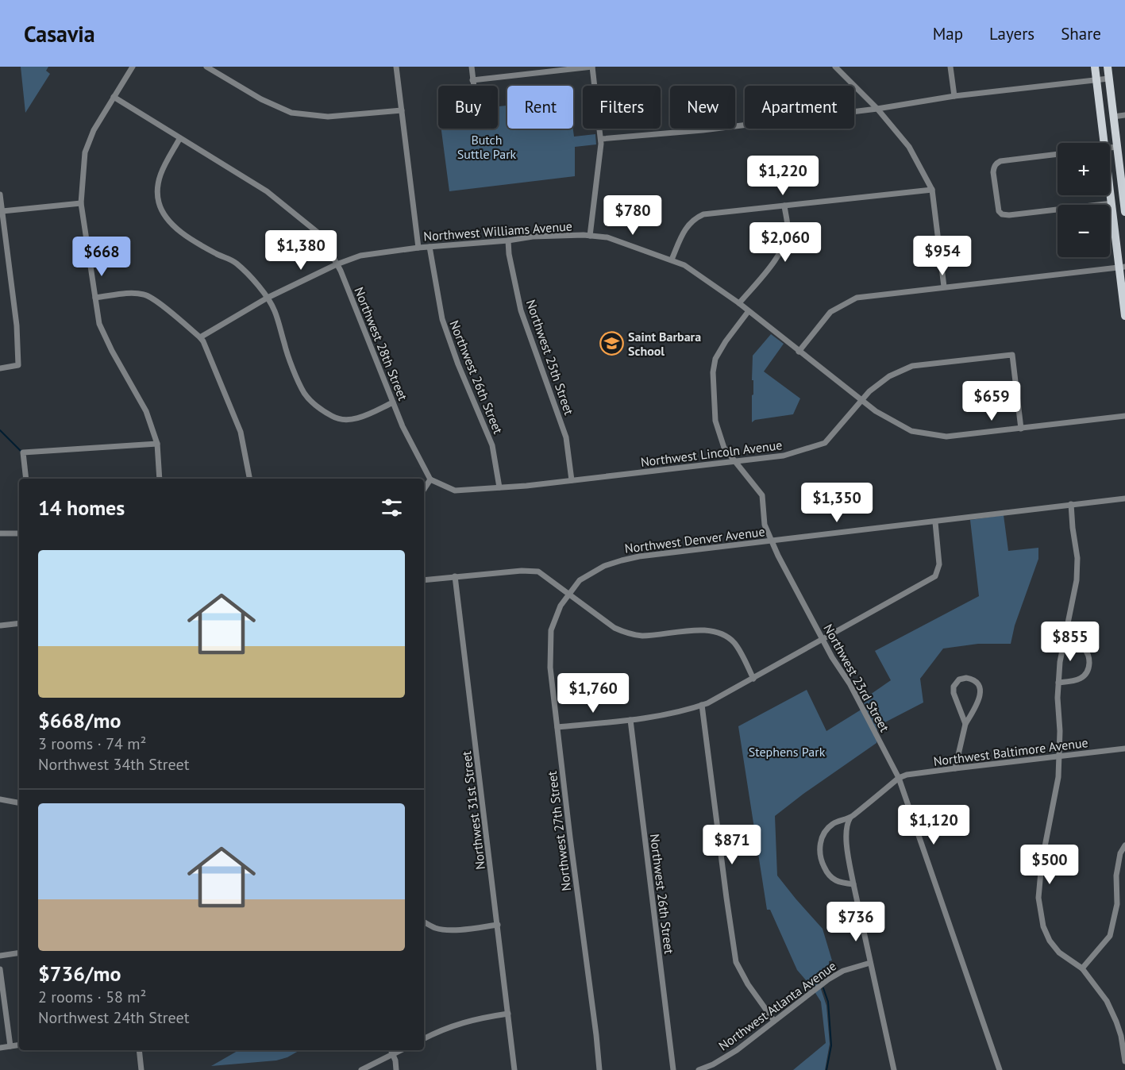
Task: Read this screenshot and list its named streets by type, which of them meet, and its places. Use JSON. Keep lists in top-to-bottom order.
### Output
{
  "streets": {
    "street": [
      "Northwest Williams Avenue",
      "Northwest 28th Street",
      "Northwest 25th Street",
      "Northwest 26th Street",
      "Northwest Lincoln Avenue",
      "Northwest Denver Avenue",
      "Northwest 23rd Street",
      "Northwest Baltimore Avenue",
      "Northwest 31st Street",
      "Northwest 27th Street",
      "Northwest Atlanta Avenue"
    ]
  },
  "crossings": [
    ["Northwest Williams Avenue", "Northwest 28th Street"],
    ["Northwest Williams Avenue", "Northwest 25th Street"],
    ["Northwest Williams Avenue", "Northwest 26th Street"],
    ["Northwest Williams Avenue", "Northwest Lincoln Avenue"],
    ["Northwest Williams Avenue", "Northwest 23rd Street"],
    ["Northwest 28th Street", "Northwest Lincoln Avenue"],
    ["Northwest 25th Street", "Northwest Lincoln Avenue"],
    ["Northwest 26th Street", "Northwest Lincoln Avenue"],
    ["Northwest Lincoln Avenue", "Northwest 23rd Street"],
    ["Northwest Denver Avenue", "Northwest 23rd Street"],
    ["Northwest Denver Avenue", "Northwest 27th Street"],
    ["Northwest 23rd Street", "Northwest Baltimore Avenue"]
  ],
  "parks": ["Butch Suttle Park", "Stephens Park"],
  "places": {
    "school or university": ["Saint Barbara School"]
  },
  "page": {
    "header": "Casavia",
    "nav": ["Map", "Layers", "Share"],
    "chip": [
      "Buy",
      "Rent",
      "Filters",
      "New",
      "Apartment"
    ],
    "map_buttons": ["+", "−"],
    "price": [
      "$1,220",
      "$780",
      "$2,060",
      "$1,380",
      "$954",
      "$668",
      "$659",
      "$1,350",
      "$855",
      "$1,760",
      "$1,120",
      "$871",
      "$500",
      "$736"
    ],
    "heading": "14 homes",
    "list": [
      {
        "name": "$668/mo",
        "note": "3 rooms · 74 m² · Northwest 34th Street"
      },
      {
        "name": "$736/mo",
        "note": "2 rooms · 58 m² · Northwest 24th Street"
      }
    ]
  }
}
